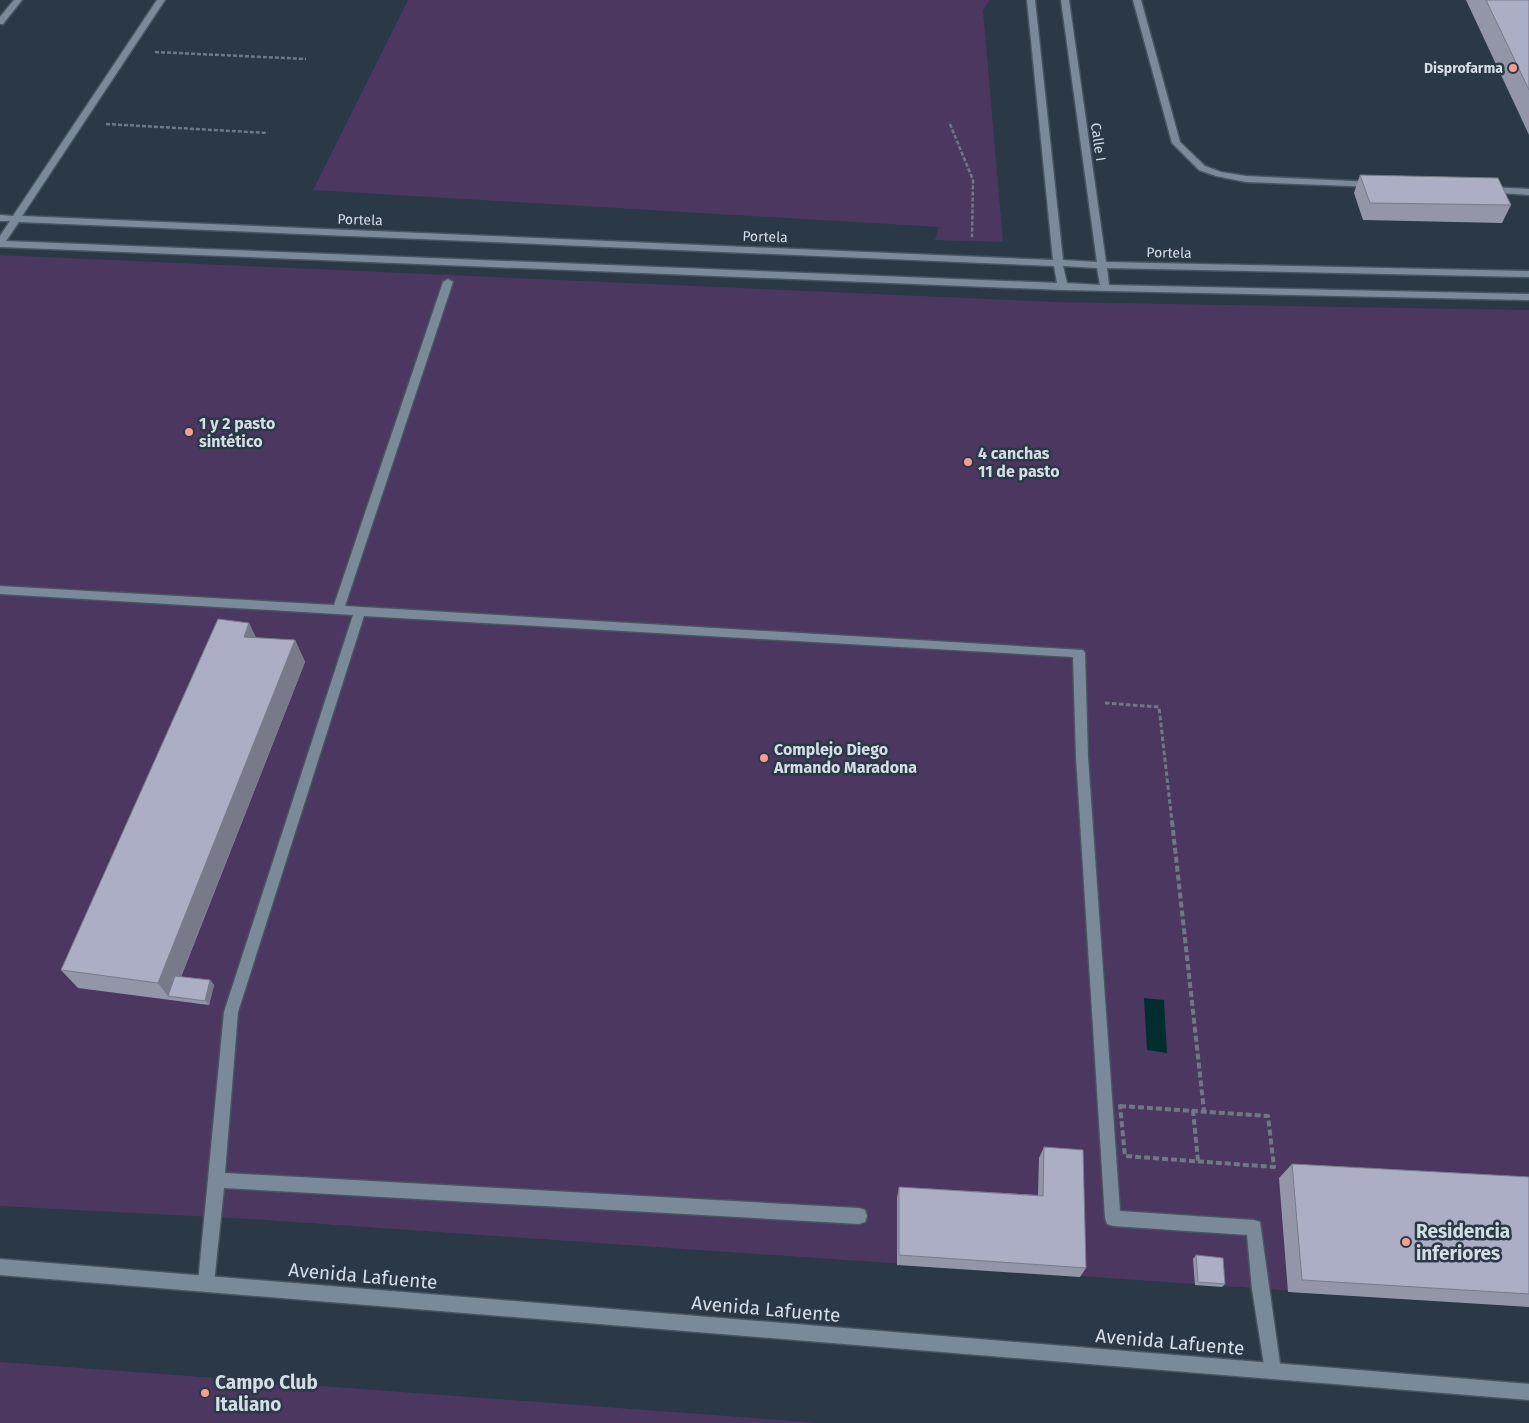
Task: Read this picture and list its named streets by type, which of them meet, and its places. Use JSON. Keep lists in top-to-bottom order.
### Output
{
  "streets": {
    "street": ["Calle I", "Portela", "Avenida Lafuente"]
  },
  "crossings": [
    ["Calle I", "Portela"]
  ],
  "places": [
    "Disprofarma",
    "1 y 2 pasto sintético",
    "4 canchas 11 de pasto",
    "Complejo Diego Armando Maradona",
    "Residencia inferiores",
    "Campo Club Italiano"
  ]
}
